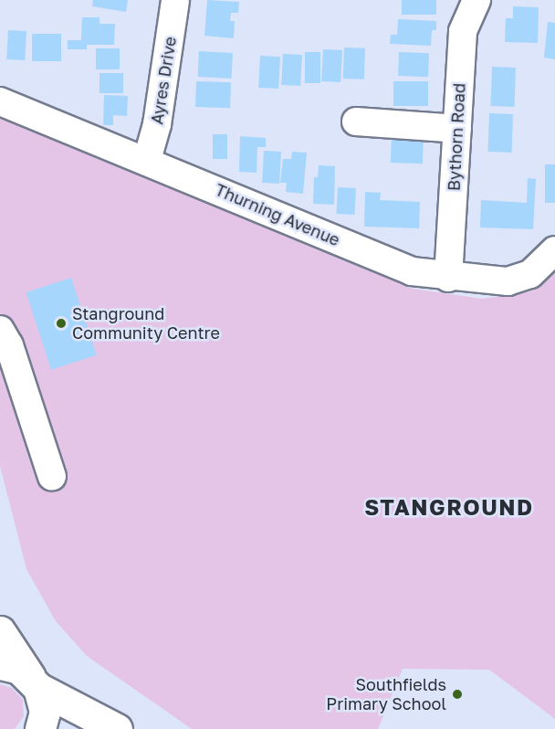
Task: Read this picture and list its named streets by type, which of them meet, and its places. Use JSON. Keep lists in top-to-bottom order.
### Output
{
  "streets": {
    "street": ["Ayres Drive", "Bythorn Road", "Thurning Avenue"]
  },
  "crossings": [
    ["Ayres Drive", "Thurning Avenue"],
    ["Bythorn Road", "Thurning Avenue"]
  ],
  "districts": ["STANGROUND"],
  "places": ["Stanground Community Centre", "Southfields Primary School"]
}
